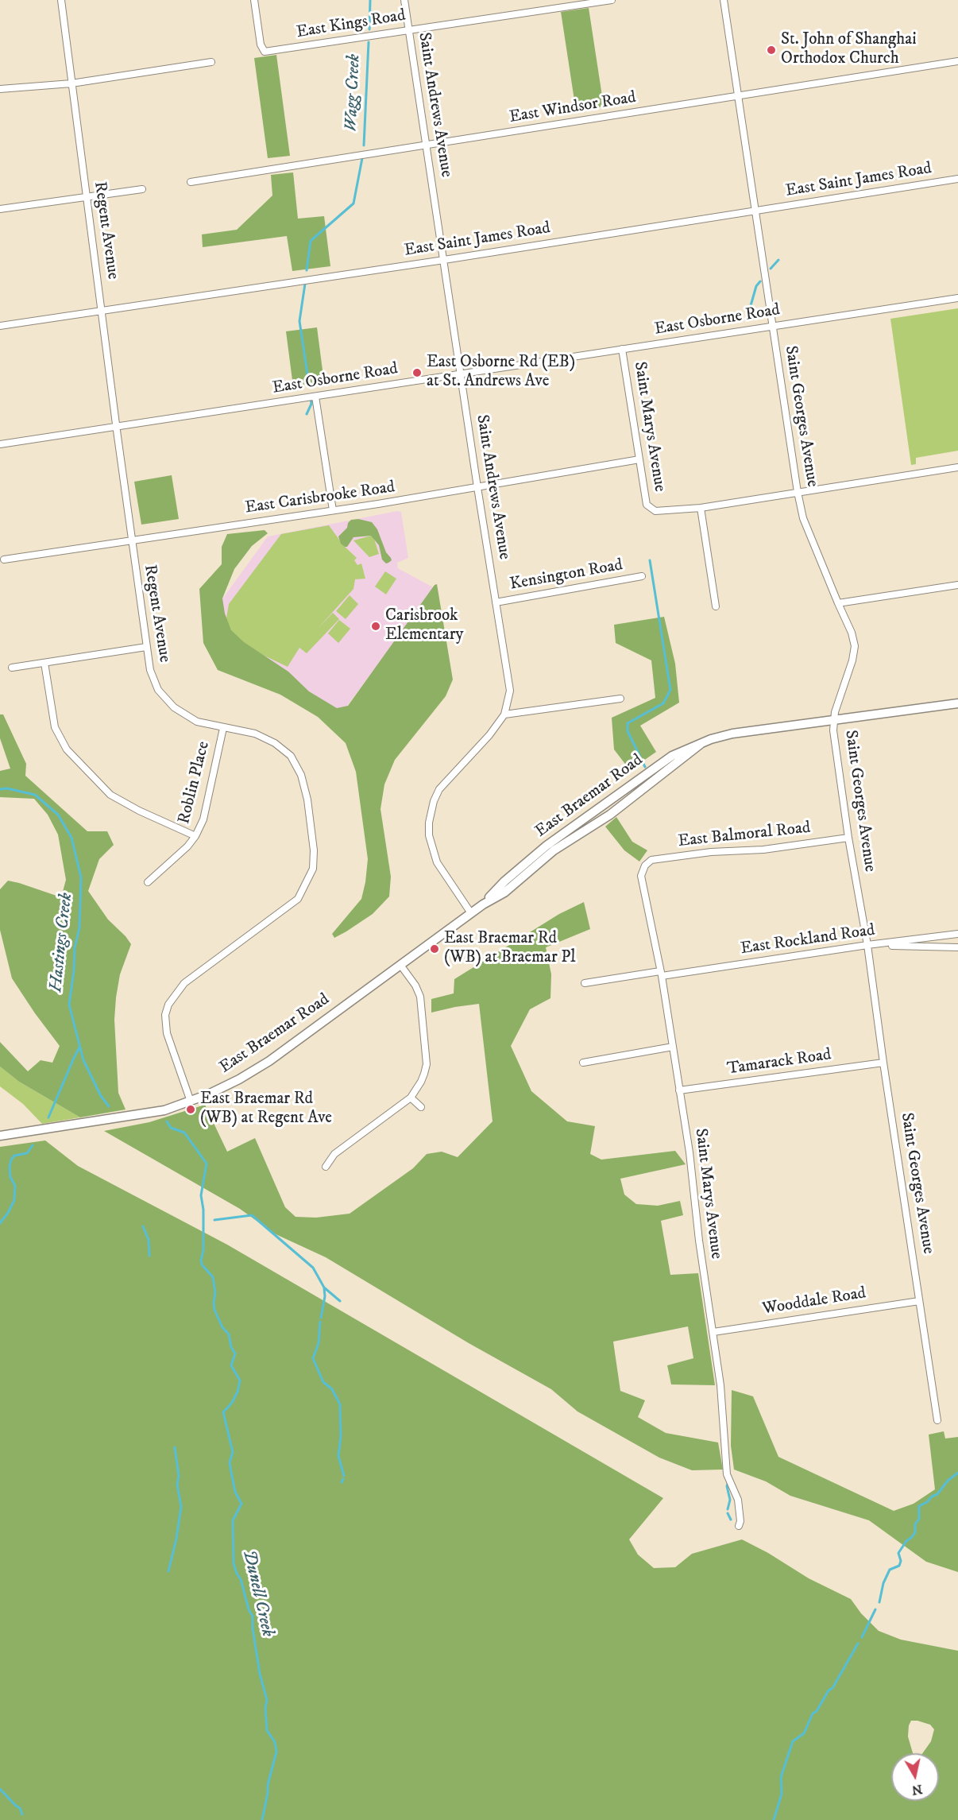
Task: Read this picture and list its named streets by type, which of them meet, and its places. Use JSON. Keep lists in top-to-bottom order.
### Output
{
  "streets": {
    "street": [
      "East Kings Road",
      "Saint Andrews Avenue",
      "East Windsor Road",
      "East Saint James Road",
      "Regent Avenue",
      "East Osborne Road",
      "Saint Georges Avenue",
      "Saint Marys Avenue",
      "East Carisbrooke Road",
      "Kensington Road",
      "Roblin Place",
      "East Braemar Road",
      "East Balmoral Road",
      "East Rockland Road",
      "Tamarack Road",
      "Wooddale Road"
    ]
  },
  "crossings": [
    ["East Kings Road", "Saint Andrews Avenue"],
    ["Saint Andrews Avenue", "East Windsor Road"],
    ["Saint Andrews Avenue", "East Saint James Road"],
    ["Saint Andrews Avenue", "East Osborne Road"],
    ["Saint Andrews Avenue", "East Carisbrooke Road"],
    ["Saint Andrews Avenue", "Kensington Road"],
    ["Saint Andrews Avenue", "East Braemar Road"],
    ["East Windsor Road", "Saint Georges Avenue"],
    ["East Saint James Road", "Regent Avenue"],
    ["East Saint James Road", "Saint Georges Avenue"],
    ["Regent Avenue", "East Osborne Road"],
    ["Regent Avenue", "East Carisbrooke Road"],
    ["Regent Avenue", "Roblin Place"],
    ["Regent Avenue", "East Braemar Road"],
    ["East Osborne Road", "Saint Georges Avenue"],
    ["East Osborne Road", "Saint Marys Avenue"],
    ["Saint Georges Avenue", "East Braemar Road"],
    ["Saint Georges Avenue", "East Balmoral Road"],
    ["Saint Georges Avenue", "East Rockland Road"],
    ["Saint Georges Avenue", "Tamarack Road"],
    ["Saint Georges Avenue", "Wooddale Road"],
    ["Saint Marys Avenue", "East Carisbrooke Road"],
    ["Saint Marys Avenue", "East Balmoral Road"],
    ["Saint Marys Avenue", "East Rockland Road"],
    ["Saint Marys Avenue", "Tamarack Road"],
    ["Saint Marys Avenue", "Wooddale Road"]
  ],
  "water": ["Wagg Creek", "Hastings Creek", "Dunell Creek"],
  "places": [
    "St. John of Shanghai Orthodox Church",
    "East Osborne Rd (EB) at St. Andrews Ave",
    "Carisbrook Elementary",
    "East Braemar Rd (WB) at Braemar Pl",
    "East Braemar Rd (WB) at Regent Ave"
  ],
  "north": "bottom"
}
